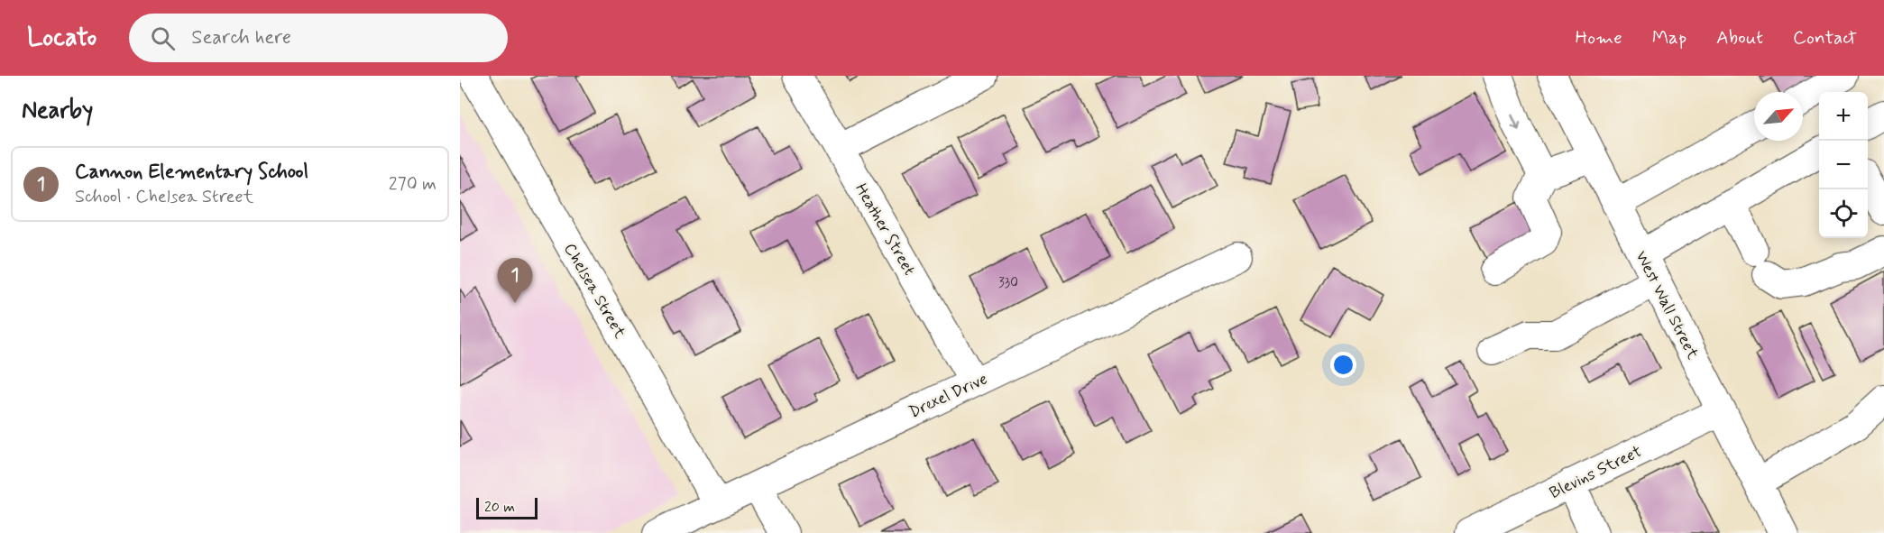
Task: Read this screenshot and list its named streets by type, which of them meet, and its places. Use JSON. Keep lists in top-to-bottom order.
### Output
{
  "streets": {
    "street": [
      "Heather Street",
      "Chelsea Street",
      "West Wall Street",
      "Drexel Drive",
      "Blevins Street"
    ]
  },
  "crossings": [
    ["Heather Street", "Drexel Drive"],
    ["Chelsea Street", "Drexel Drive"],
    ["West Wall Street", "Blevins Street"]
  ],
  "house_numbers": ["330"],
  "scale_bar": "20 m",
  "north": "top right",
  "page": {
    "header": "Locato",
    "search": "Search here",
    "nav": [
      "Home",
      "Map",
      "About",
      "Contact"
    ],
    "heading": "Nearby",
    "map_buttons": ["+", "−"],
    "list": [
      {
        "mark": "1",
        "name": "Cannon Elementary School",
        "note": "School · Chelsea Street",
        "value": "270 m"
      }
    ],
    "pins": "1",
    "scale": "20 m"
  }
}
